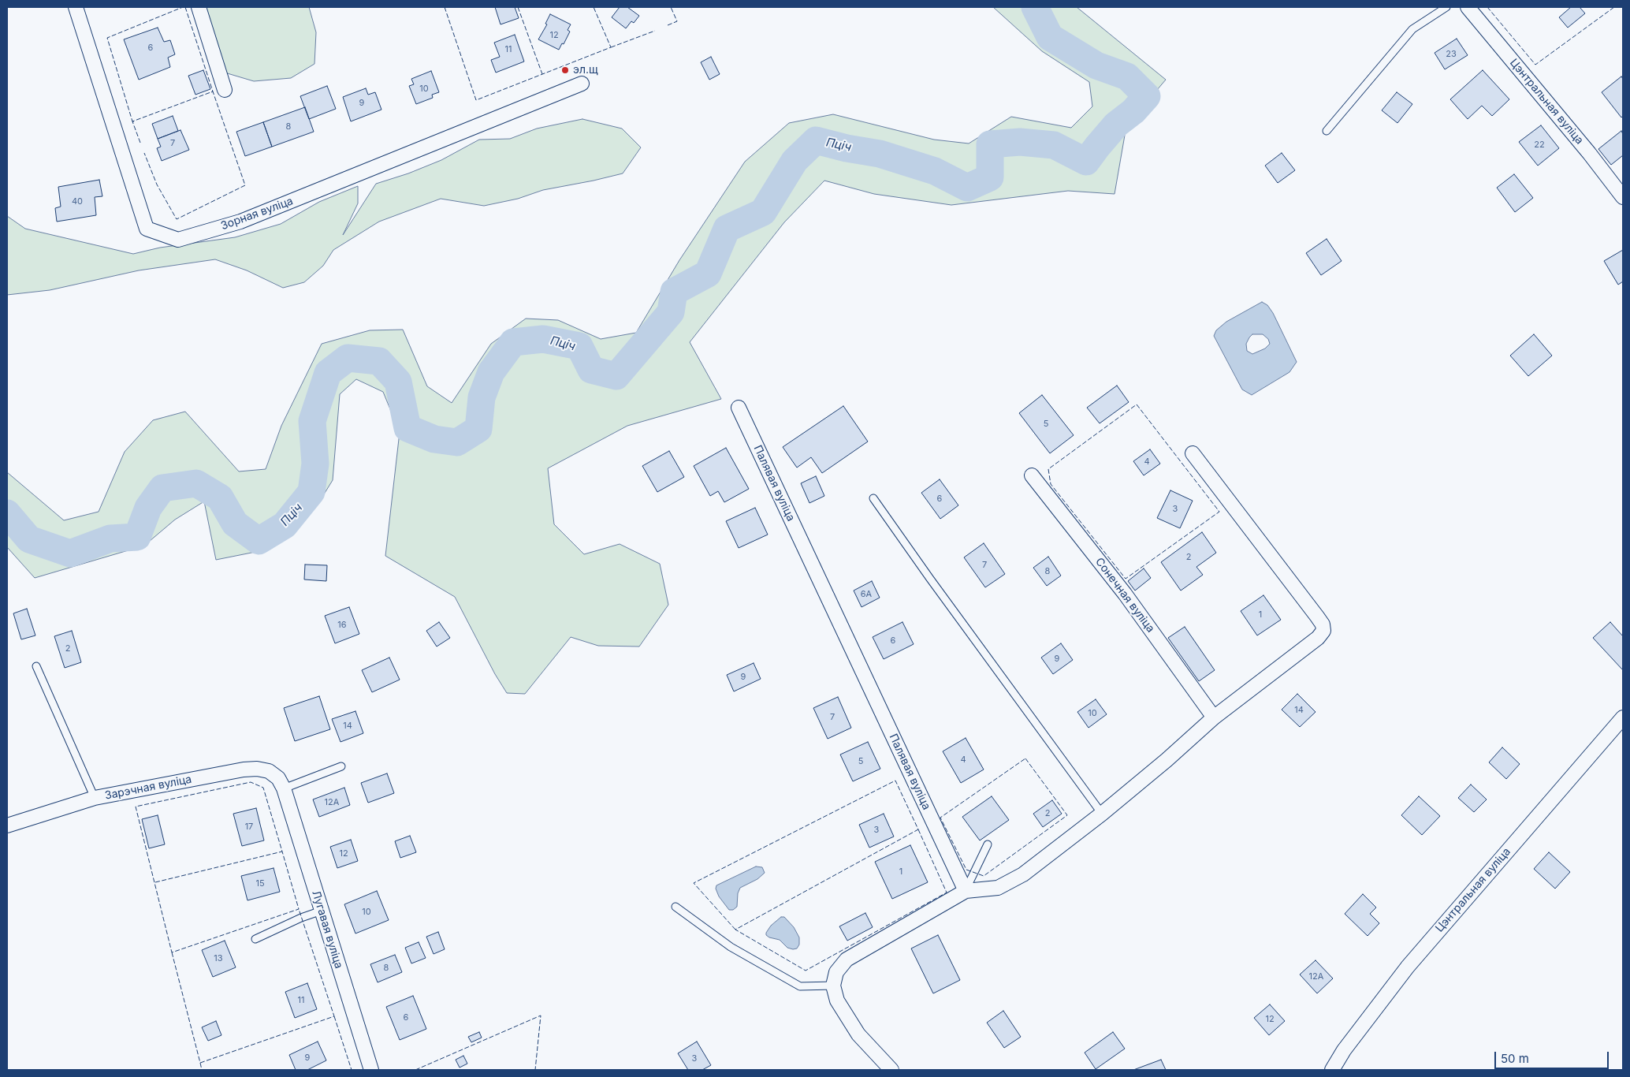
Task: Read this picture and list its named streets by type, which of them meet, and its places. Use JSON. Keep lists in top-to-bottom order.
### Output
{
  "streets": {
    "street": [
      "Цэнтральная вуліца",
      "Зорная вуліца",
      "Палявая вуліца",
      "Сонечная вуліца",
      "Зарэчная вуліца",
      "Лугавая вуліца"
    ]
  },
  "crossings": [
    ["Зарэчная вуліца", "Лугавая вуліца"]
  ],
  "water": ["Пціч"],
  "places": ["эл.щ"],
  "house_numbers": [
    "12",
    "6",
    "11",
    "23",
    "10",
    "9",
    "8",
    "7",
    "22",
    "40",
    "5",
    "4",
    "6",
    "3",
    "2",
    "7",
    "8",
    "6А",
    "1",
    "16",
    "6",
    "2",
    "9",
    "9",
    "14",
    "10",
    "7",
    "14",
    "4",
    "5",
    "12А",
    "2",
    "17",
    "3",
    "12",
    "1",
    "15",
    "10",
    "13",
    "8",
    "12А",
    "11",
    "6",
    "12",
    "9",
    "3"
  ],
  "scale_bar": "50 m"
}
